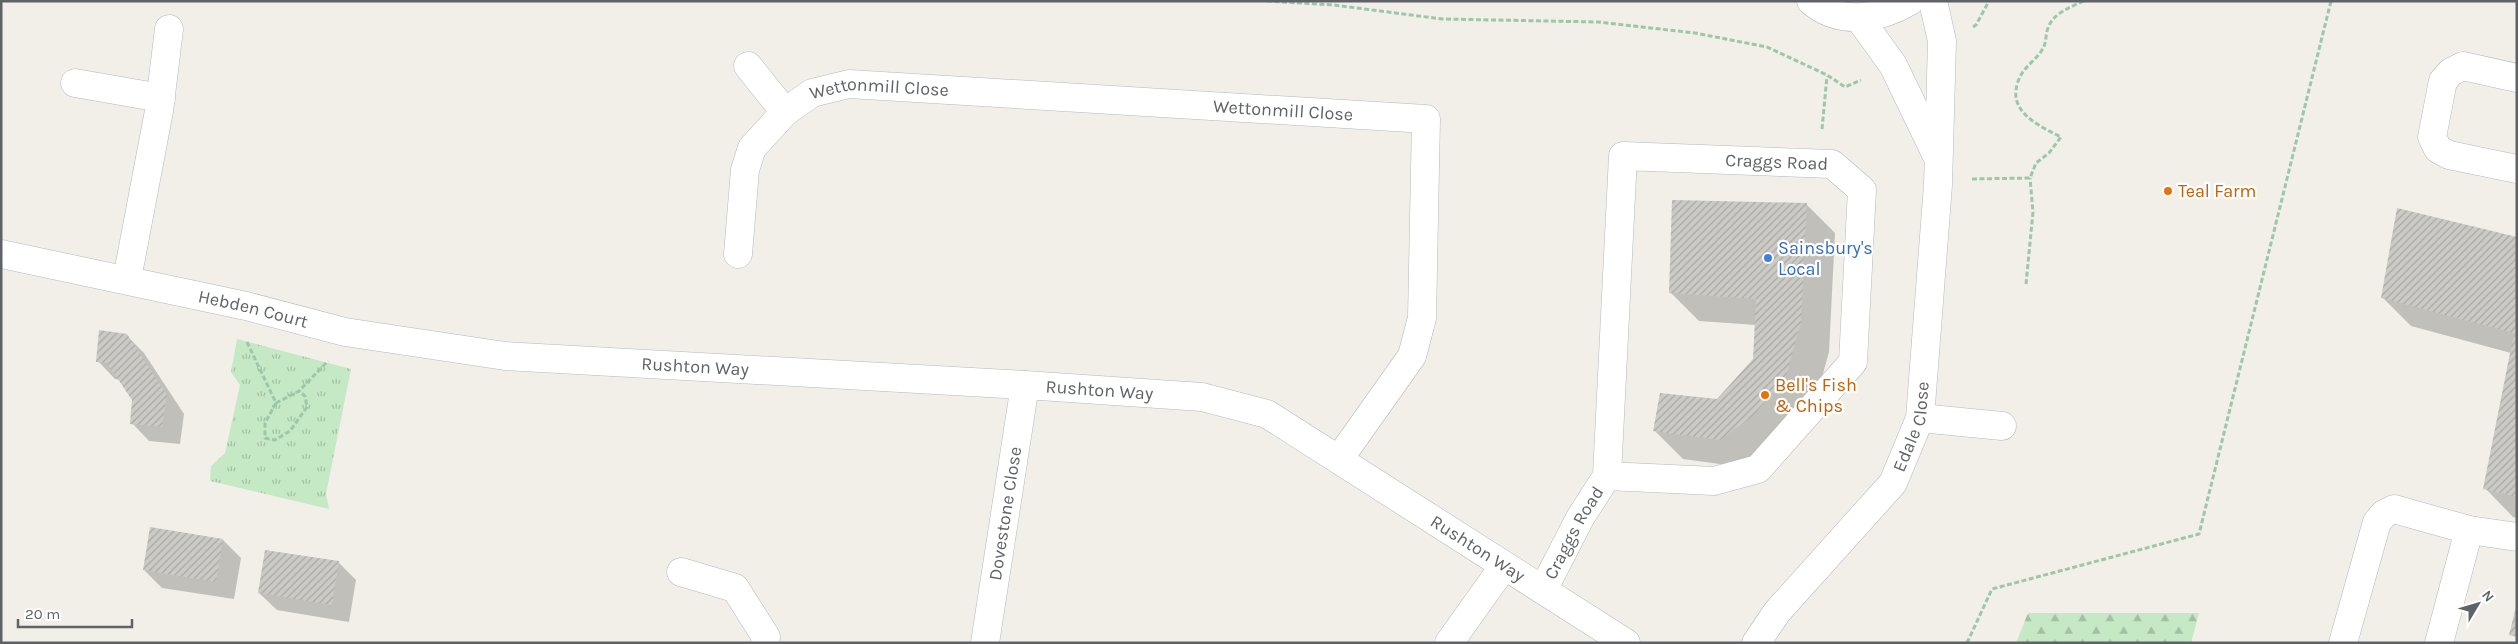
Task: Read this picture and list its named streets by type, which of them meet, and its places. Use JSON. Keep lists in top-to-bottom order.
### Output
{
  "streets": {
    "street": [
      "Wettonmill Close",
      "Craggs Road",
      "Hebden Court",
      "Rushton Way",
      "Edale Close",
      "Dovestone Close"
    ]
  },
  "crossings": [
    ["Wettonmill Close", "Rushton Way"],
    ["Craggs Road", "Rushton Way"],
    ["Hebden Court", "Rushton Way"],
    ["Rushton Way", "Dovestone Close"]
  ],
  "places": ["Teal Farm", "Sainsbury's Local", "Bell's Fish & Chips"],
  "scale_bar": "20 m",
  "north": "top right"
}
